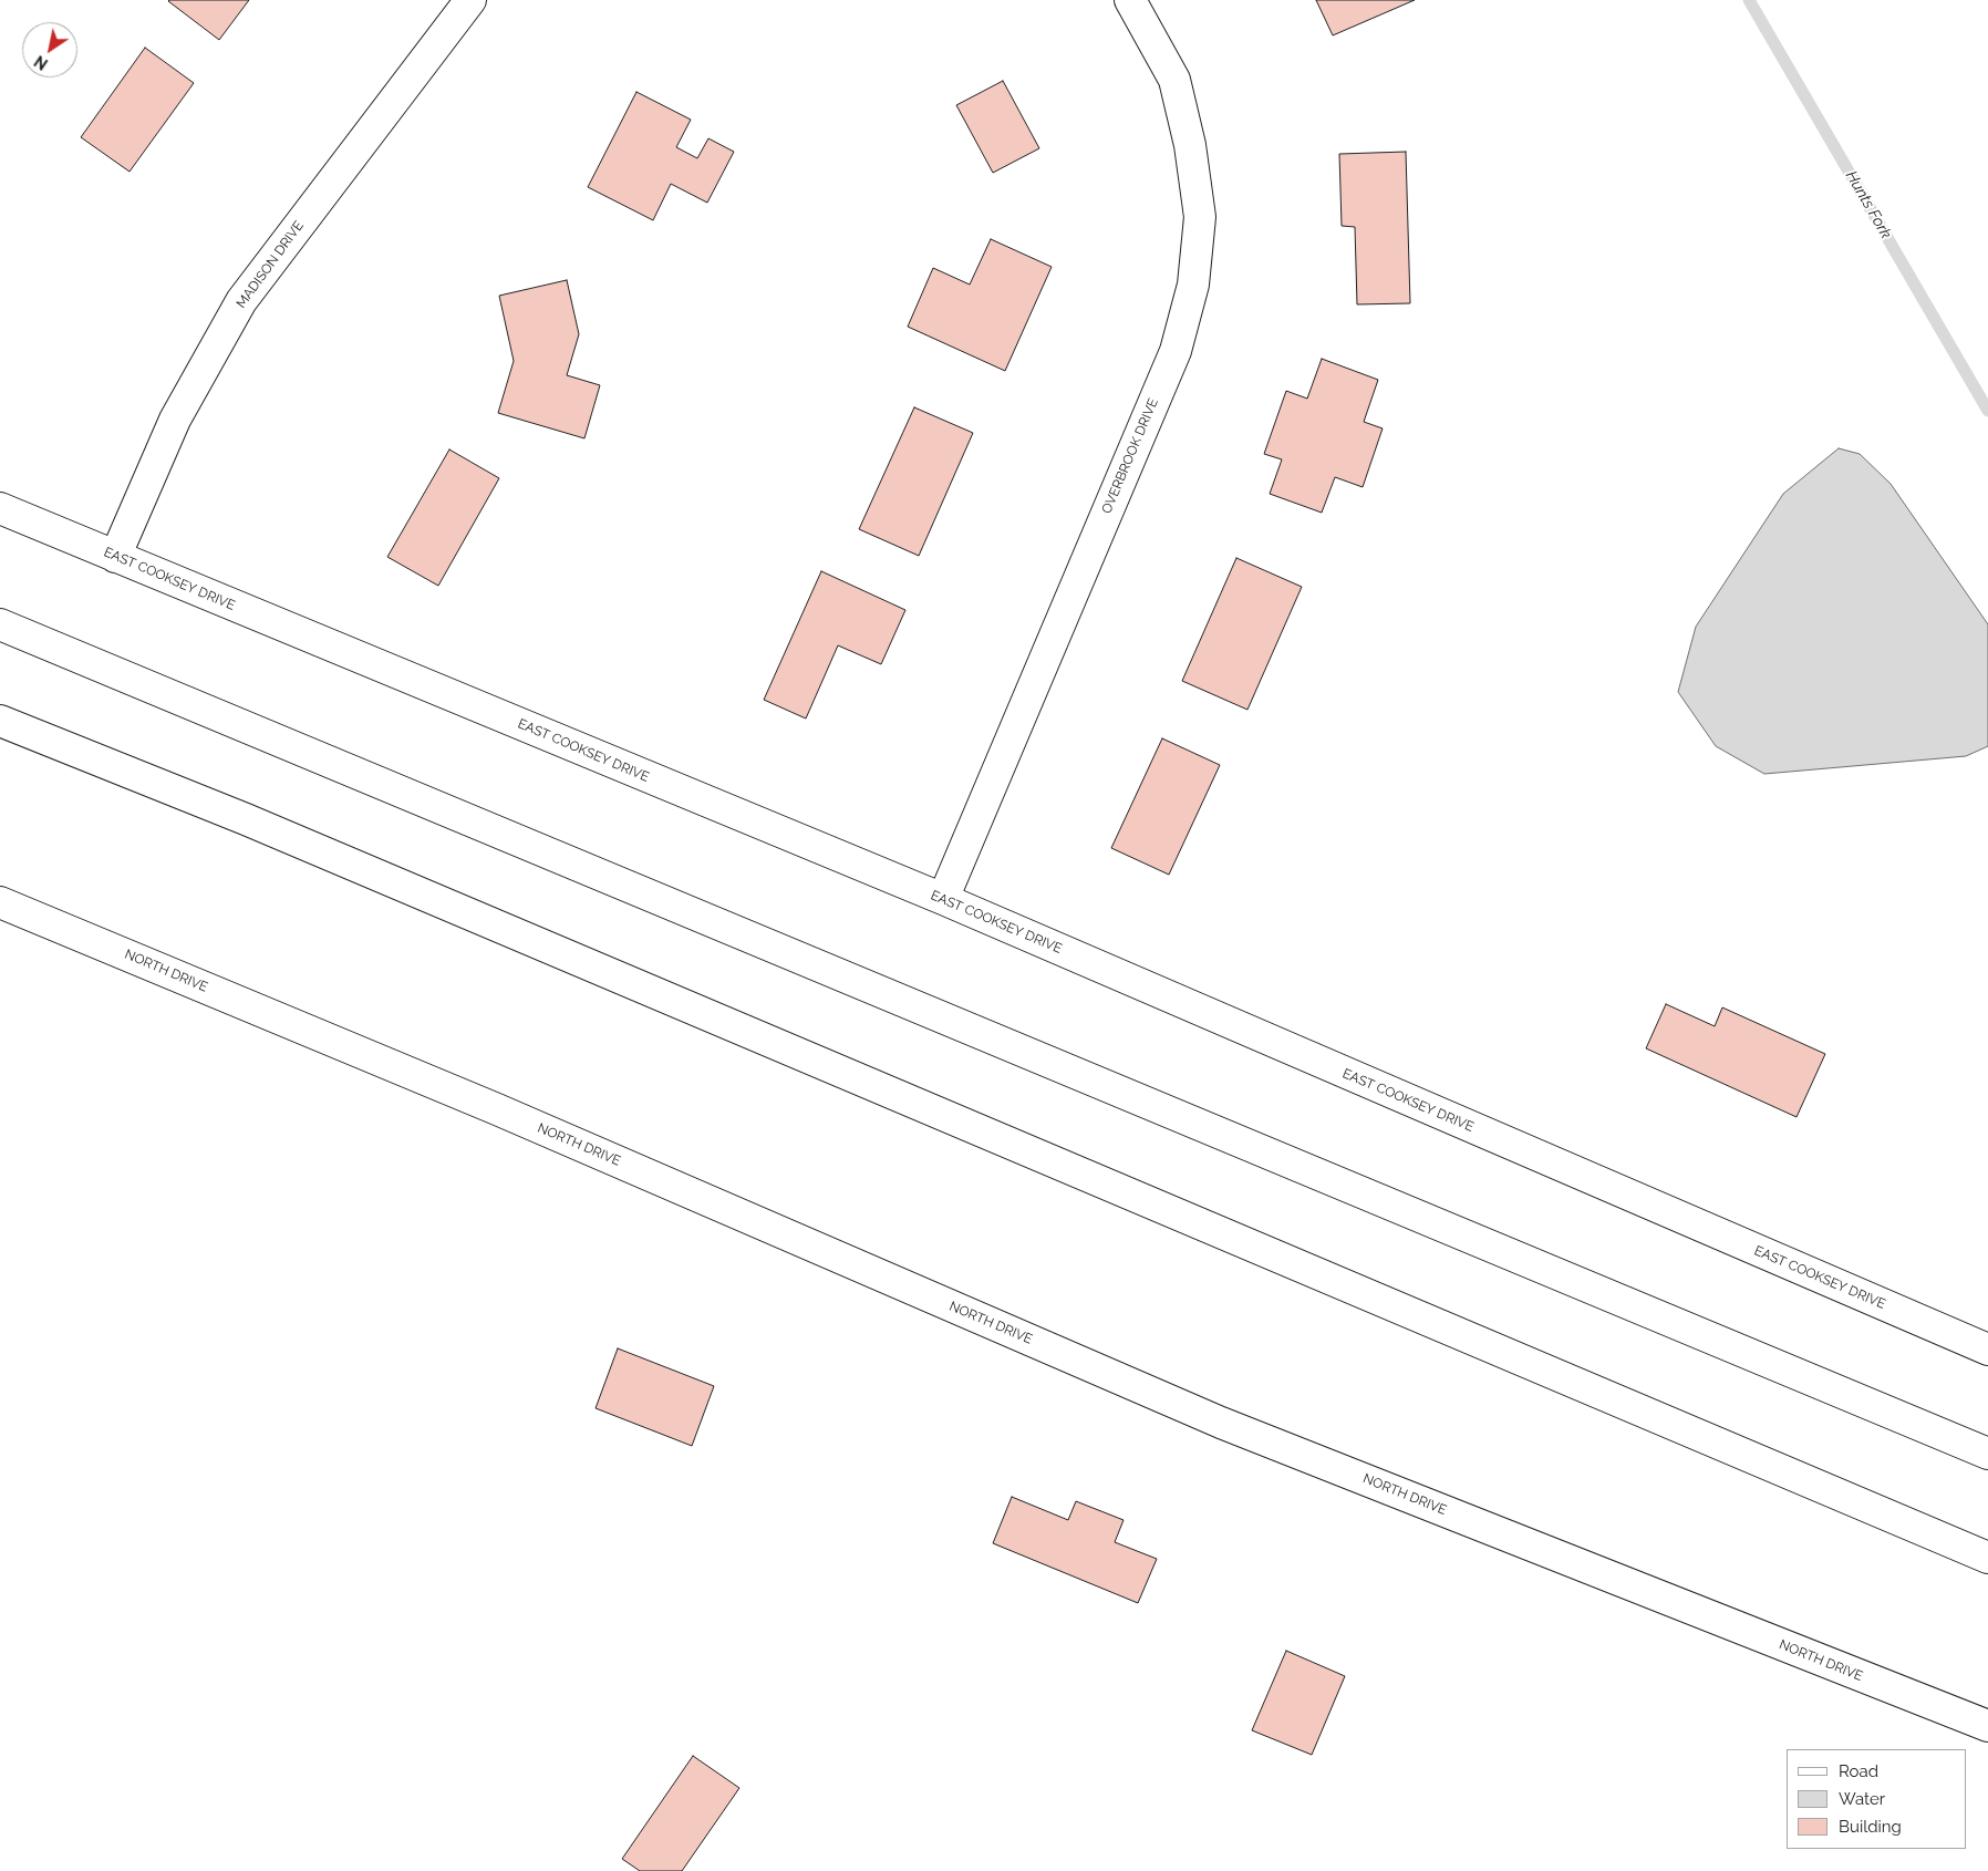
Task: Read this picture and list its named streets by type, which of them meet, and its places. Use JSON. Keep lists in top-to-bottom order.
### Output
{
  "streets": {
    "main road": [
      "MADISON DRIVE",
      "OVERBROOK DRIVE",
      "EAST COOKSEY DRIVE",
      "NORTH DRIVE"
    ]
  },
  "crossings": [
    ["MADISON DRIVE", "EAST COOKSEY DRIVE"],
    ["OVERBROOK DRIVE", "EAST COOKSEY DRIVE"]
  ],
  "water": ["Hunts Fork"],
  "legend": ["Road", "Water", "Building"],
  "north": "bottom left"
}
